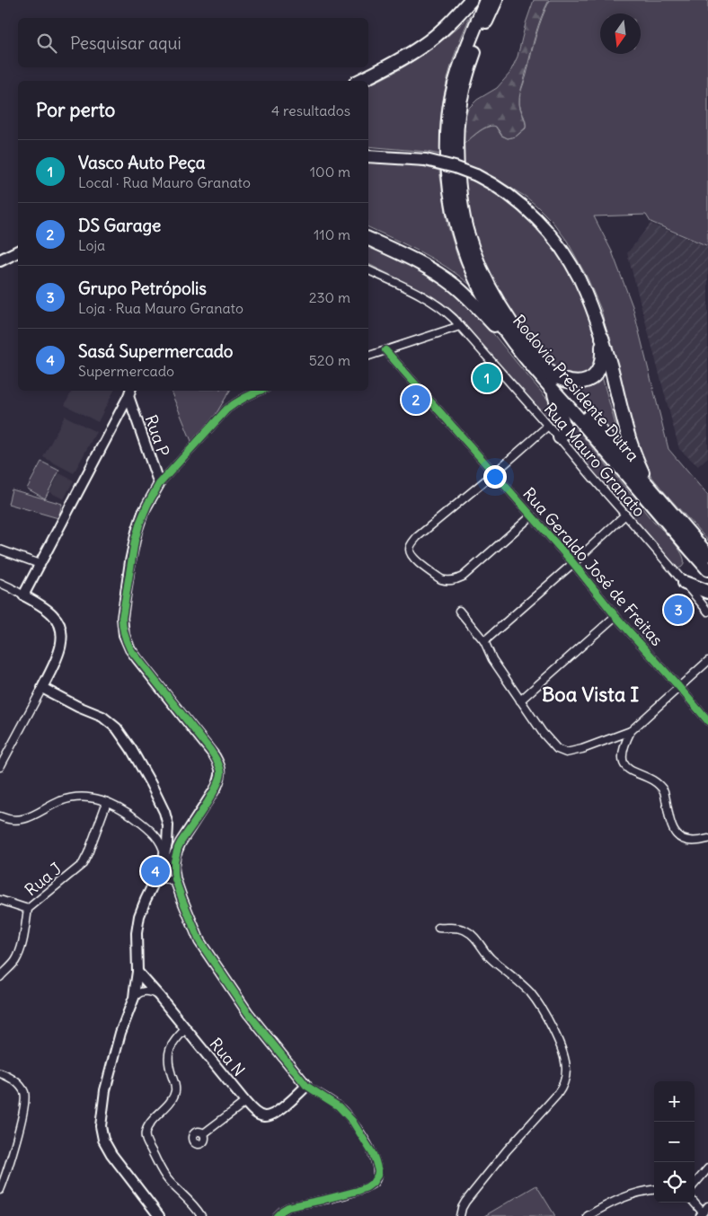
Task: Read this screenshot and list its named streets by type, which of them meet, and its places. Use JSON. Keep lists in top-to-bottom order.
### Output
{
  "streets": {
    "highway": ["Rodovia Presidente Dutra"],
    "street": [
      "Rua P",
      "Rua Mauro Granato",
      "Rua Geraldo José de Freitas",
      "Rua J",
      "Rua N"
    ]
  },
  "districts": ["Boa Vista I"],
  "north": "bottom",
  "page": {
    "search": "Pesquisar aqui",
    "heading": ["Por perto", "4 resultados"],
    "list": [
      {
        "mark": "1",
        "name": "Vasco Auto Peça",
        "note": "Local · Rua Mauro Granato",
        "value": "100 m"
      },
      {
        "mark": "2",
        "name": "DS Garage",
        "note": "Loja",
        "value": "110 m"
      },
      {
        "mark": "3",
        "name": "Grupo Petrópolis",
        "note": "Loja · Rua Mauro Granato",
        "value": "230 m"
      },
      {
        "mark": "4",
        "name": "Sasá Supermercado",
        "note": "Supermercado",
        "value": "520 m"
      }
    ],
    "pins": [
      "1",
      "2",
      "3",
      "4"
    ],
    "map_buttons": ["+", "−"]
  }
}
